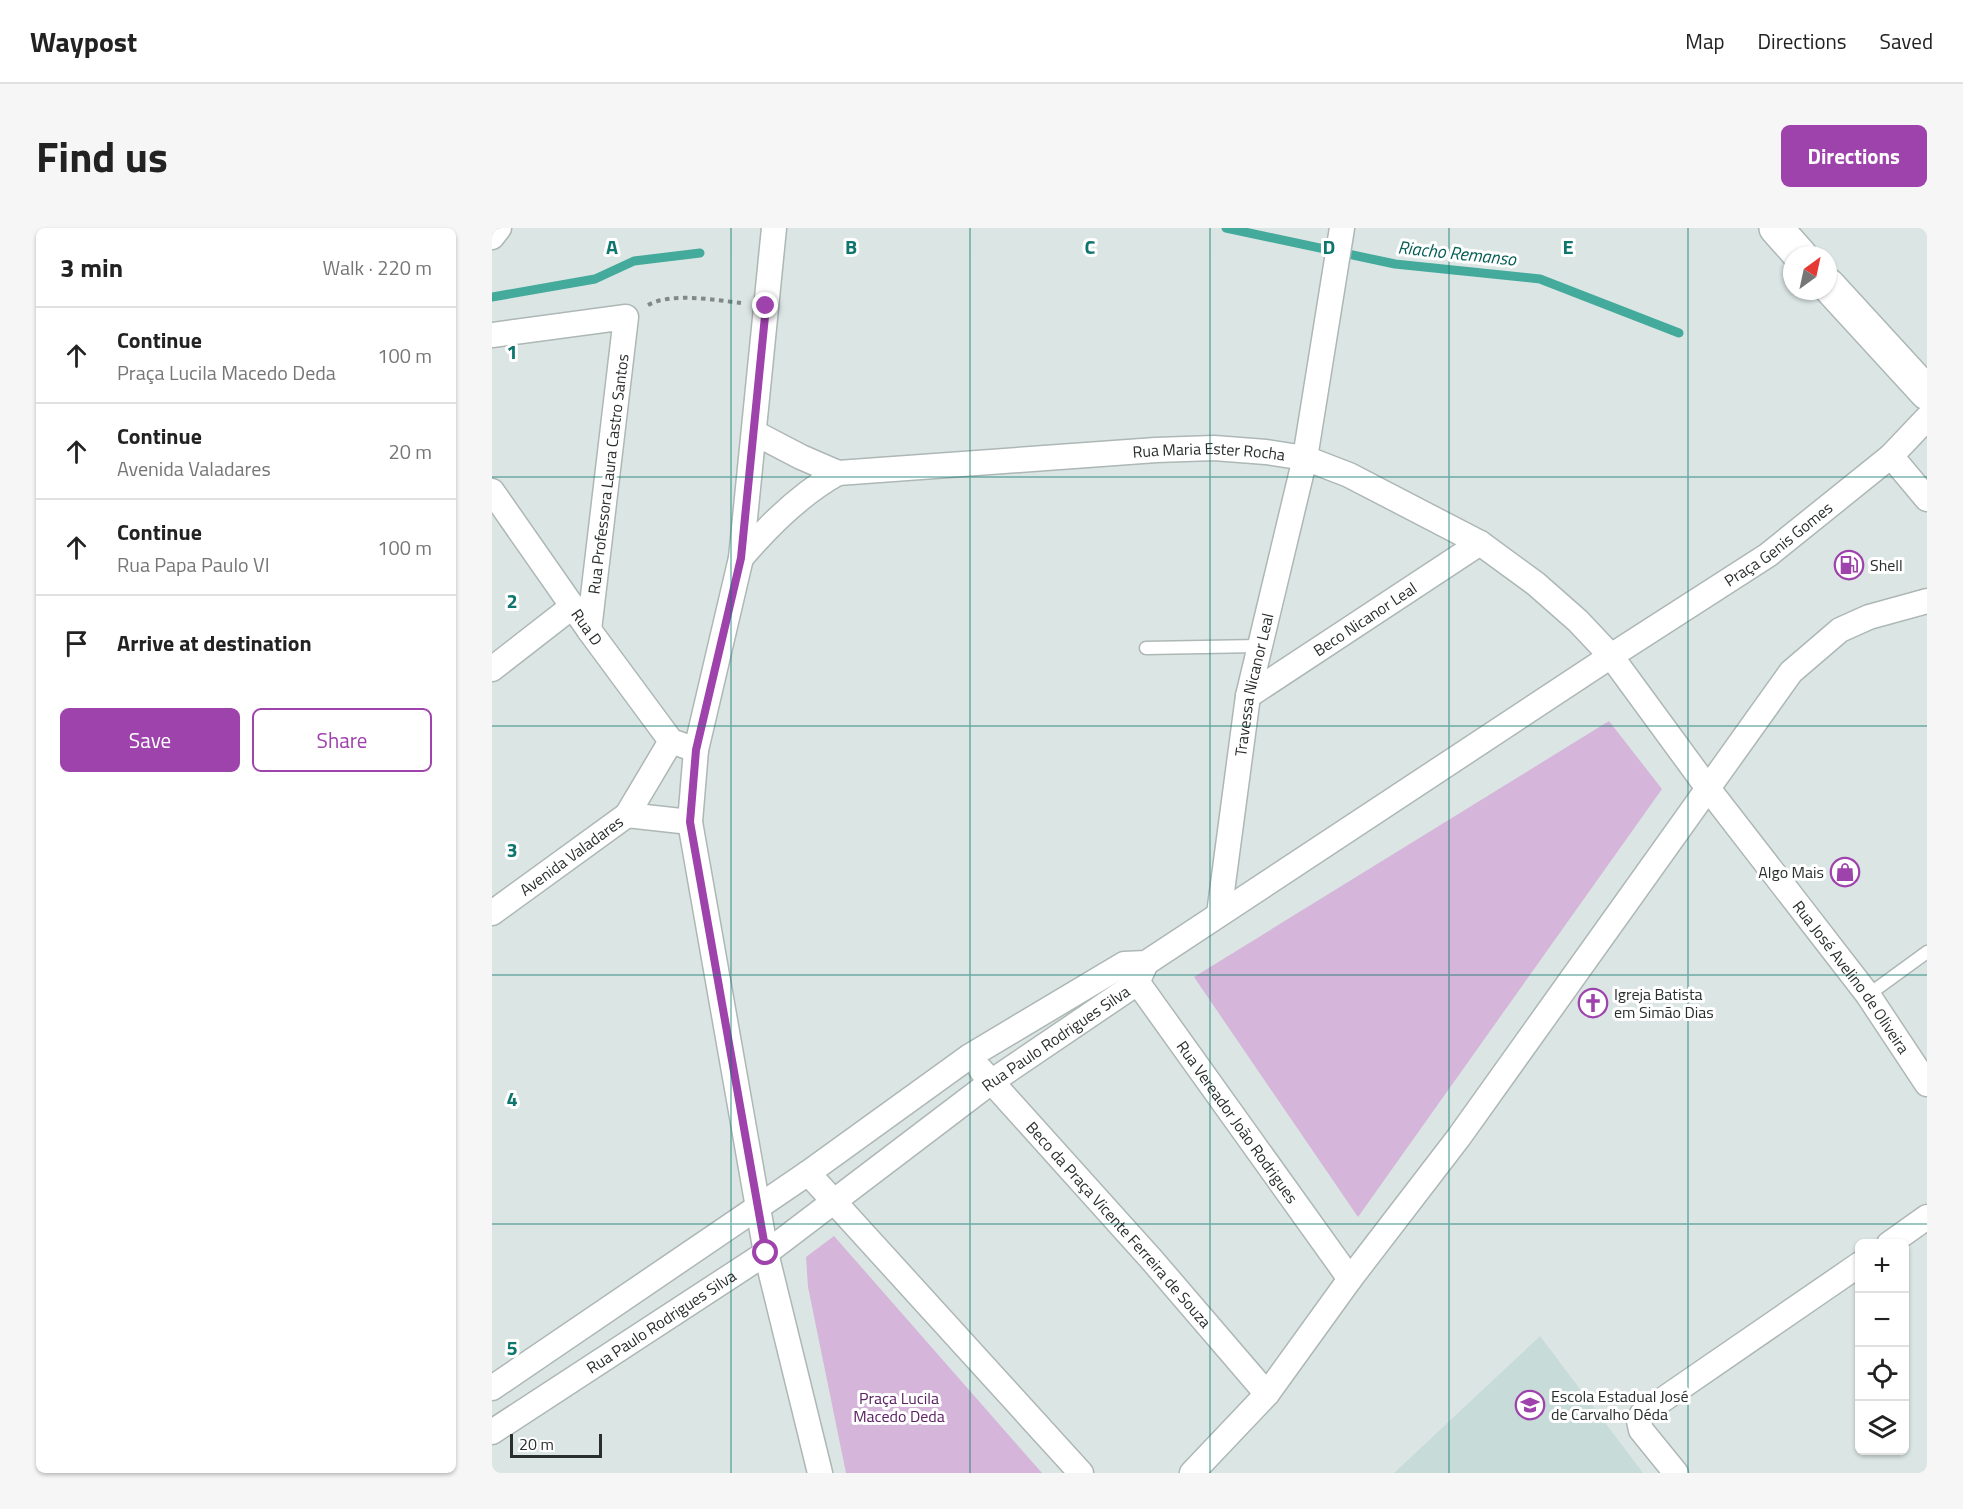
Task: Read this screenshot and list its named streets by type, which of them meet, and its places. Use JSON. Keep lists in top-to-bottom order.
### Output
{
  "streets": {
    "street": [
      "Rua Maria Ester Rocha",
      "Rua Professora Laura Castro Santos",
      "Praça Genis Gomes",
      "Beco Nicanor Leal",
      "Rua D",
      "Travessa Nicanor Leal",
      "Avenida Valadares",
      "Rua José Avelino de Oliveira",
      "Rua Paulo Rodrigues Silva",
      "Rua Vereador João Rodrigues",
      "Beco da Praça Vicente Ferreira de Souza"
    ]
  },
  "crossings": [
    ["Rua Maria Ester Rocha", "Praça Genis Gomes"],
    ["Rua Maria Ester Rocha", "Beco Nicanor Leal"],
    ["Rua Maria Ester Rocha", "Travessa Nicanor Leal"],
    ["Rua Maria Ester Rocha", "Rua José Avelino de Oliveira"],
    ["Rua Professora Laura Castro Santos", "Rua D"],
    ["Praça Genis Gomes", "Travessa Nicanor Leal"],
    ["Praça Genis Gomes", "Rua José Avelino de Oliveira"],
    ["Praça Genis Gomes", "Rua Paulo Rodrigues Silva"],
    ["Praça Genis Gomes", "Rua Vereador João Rodrigues"],
    ["Beco Nicanor Leal", "Travessa Nicanor Leal"],
    ["Rua Paulo Rodrigues Silva", "Rua Vereador João Rodrigues"],
    ["Rua Paulo Rodrigues Silva", "Beco da Praça Vicente Ferreira de Souza"]
  ],
  "water": ["Riacho Remanso"],
  "parks": ["Praça Lucila Macedo Deda"],
  "places": {
    "fuel station": ["Shell"],
    "shop": ["Algo Mais"],
    "church": ["Igreja Batista em Simão Dias"],
    "school or university": ["Escola Estadual José de Carvalho Déda"]
  },
  "scale_bar": "20 m",
  "north": "top right",
  "page": {
    "header": "Waypost",
    "nav": ["Map", "Directions", "Saved"],
    "title": "Find us",
    "buttons": [
      "Directions",
      ["Save", "Share"]
    ],
    "heading": ["3 min", "Walk · 220 m"],
    "list": [
      ["Continue", "Praça Lucila Macedo Deda", "100 m"],
      ["Continue", "Avenida Valadares", "20 m"],
      ["Continue", "Rua Papa Paulo VI", "100 m"],
      "Arrive at destination"
    ],
    "map_buttons": ["+", "−"],
    "scale": "20 m"
  },
  "grid": {
    "columns": [
      "A",
      "B",
      "C",
      "D",
      "E"
    ],
    "rows": [
      "1",
      "2",
      "3",
      "4",
      "5"
    ]
  }
}
